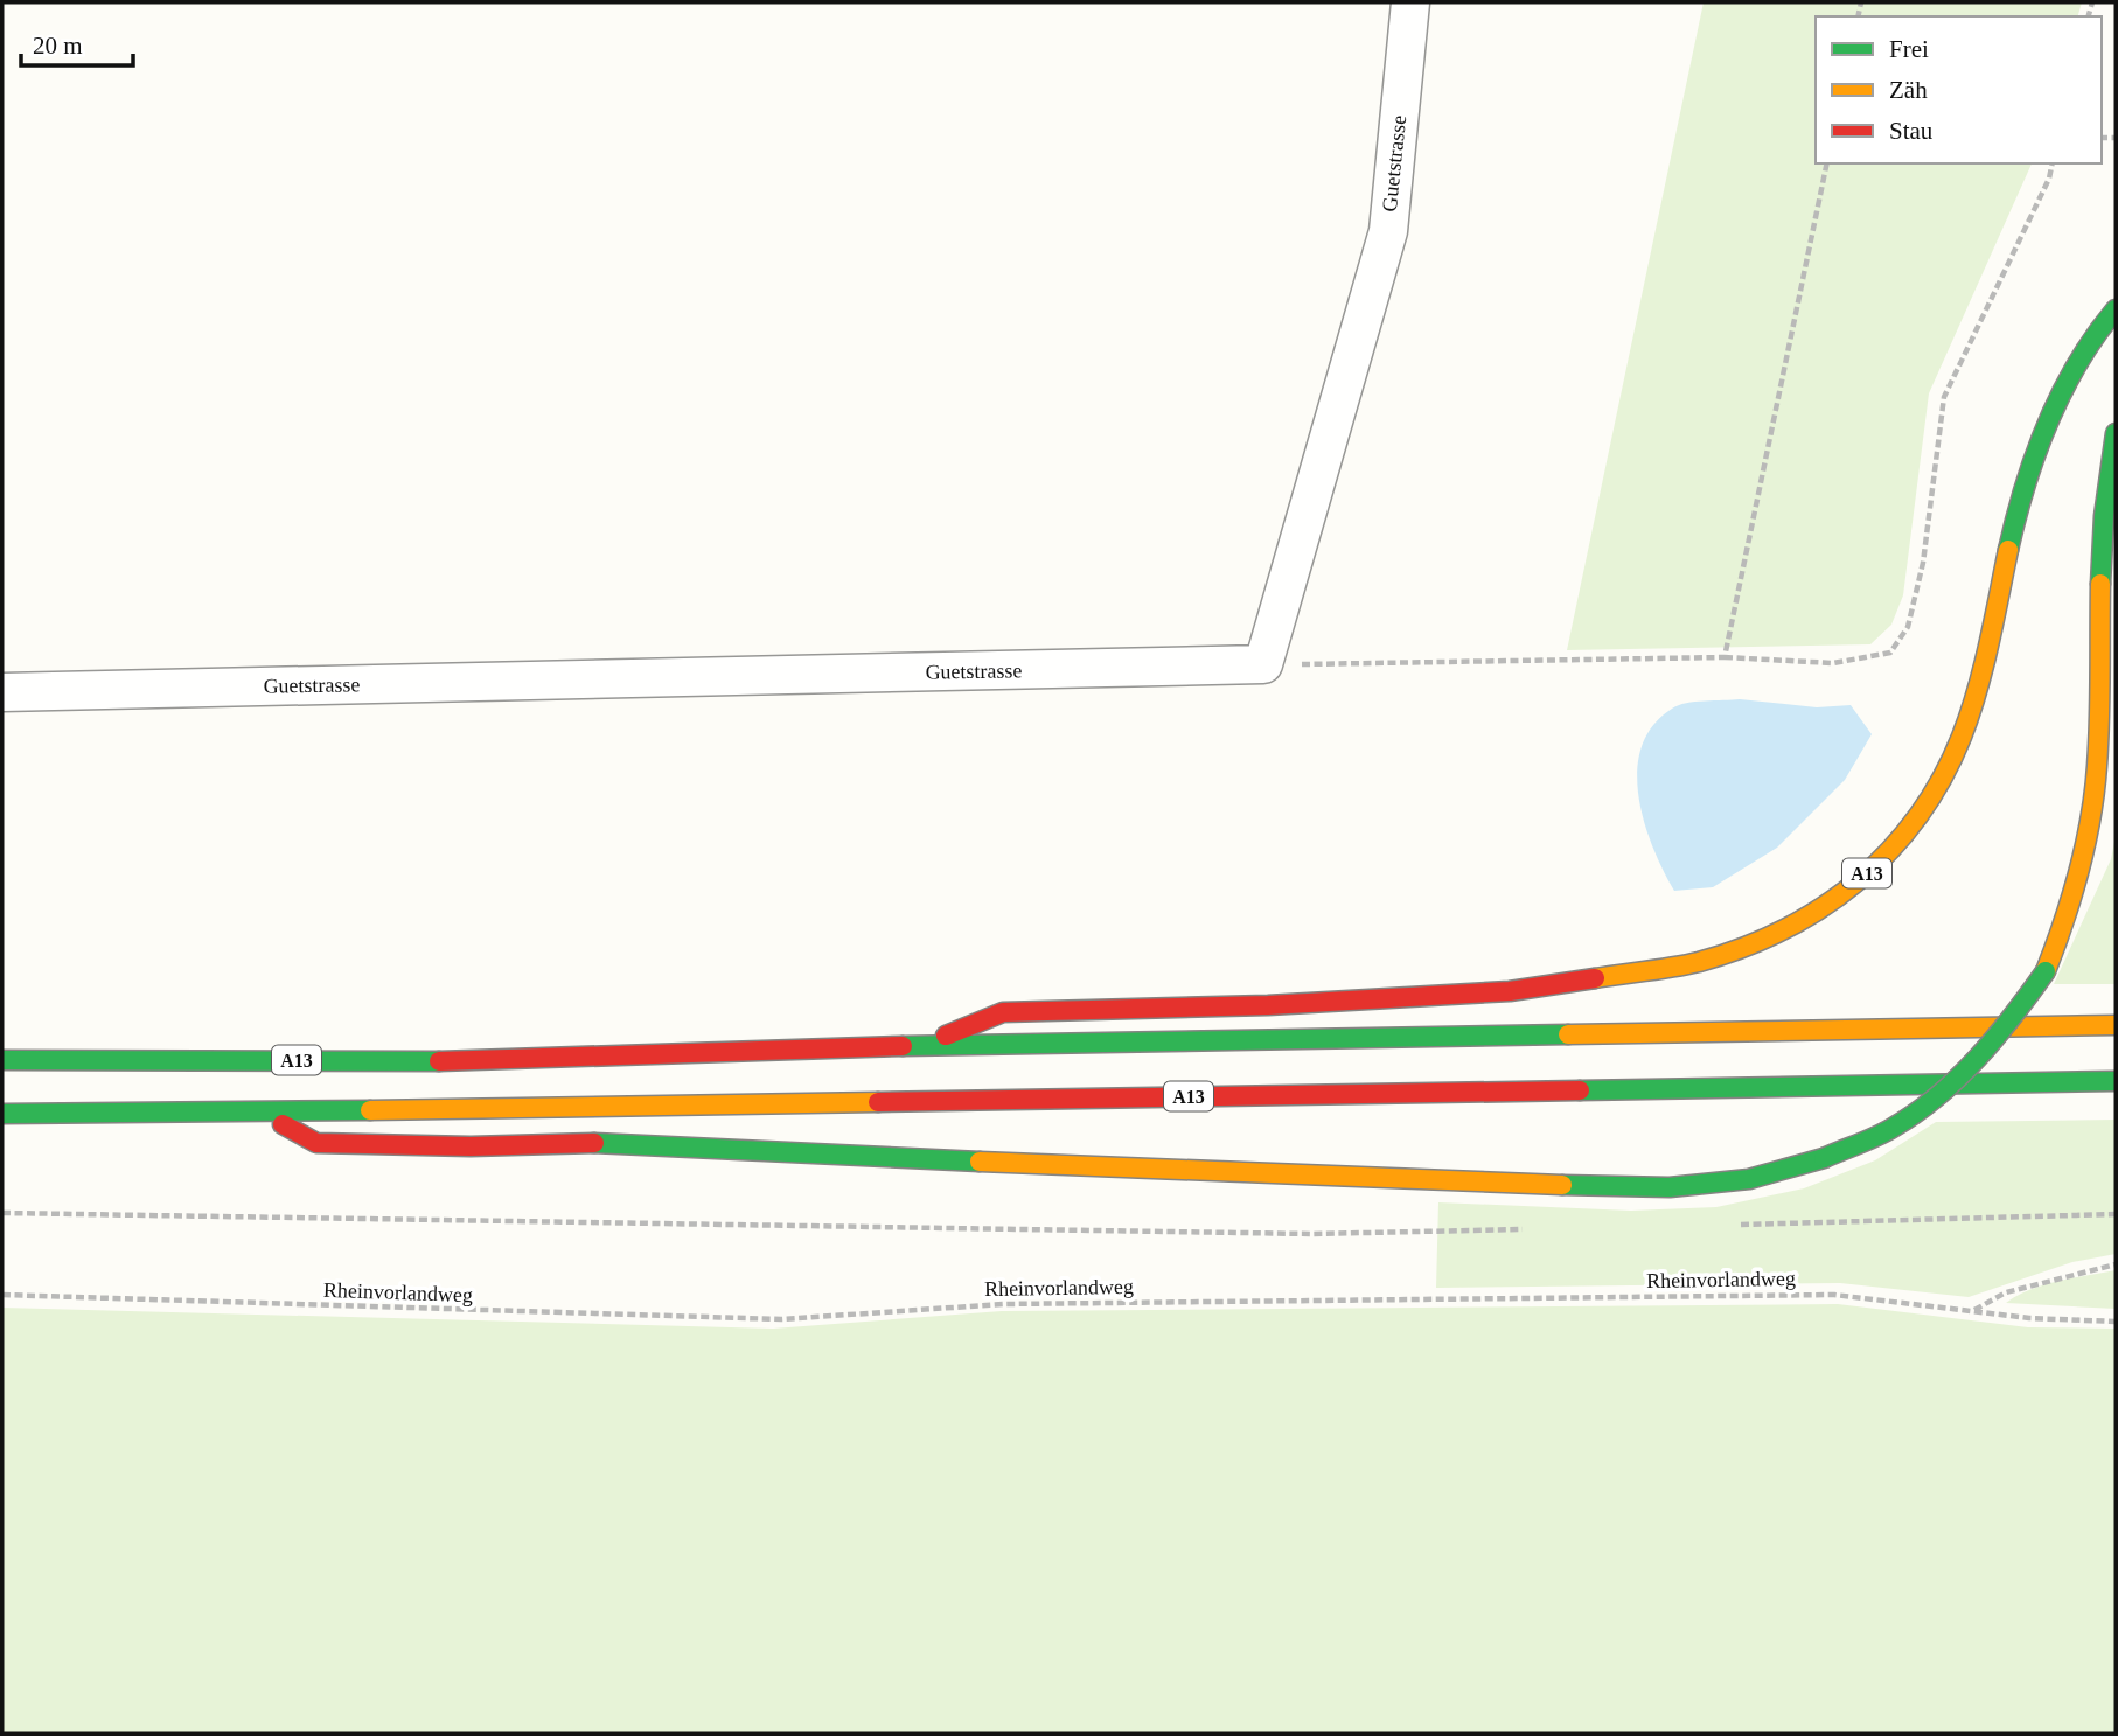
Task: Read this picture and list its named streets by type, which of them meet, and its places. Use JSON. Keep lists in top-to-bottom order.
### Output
{
  "streets": {
    "highway": ["A13"],
    "street": ["Guetstrasse"],
    "path": ["Rheinvorlandweg"]
  },
  "legend": ["Frei", "Zäh", "Stau"],
  "scale_bar": "20 m"
}
